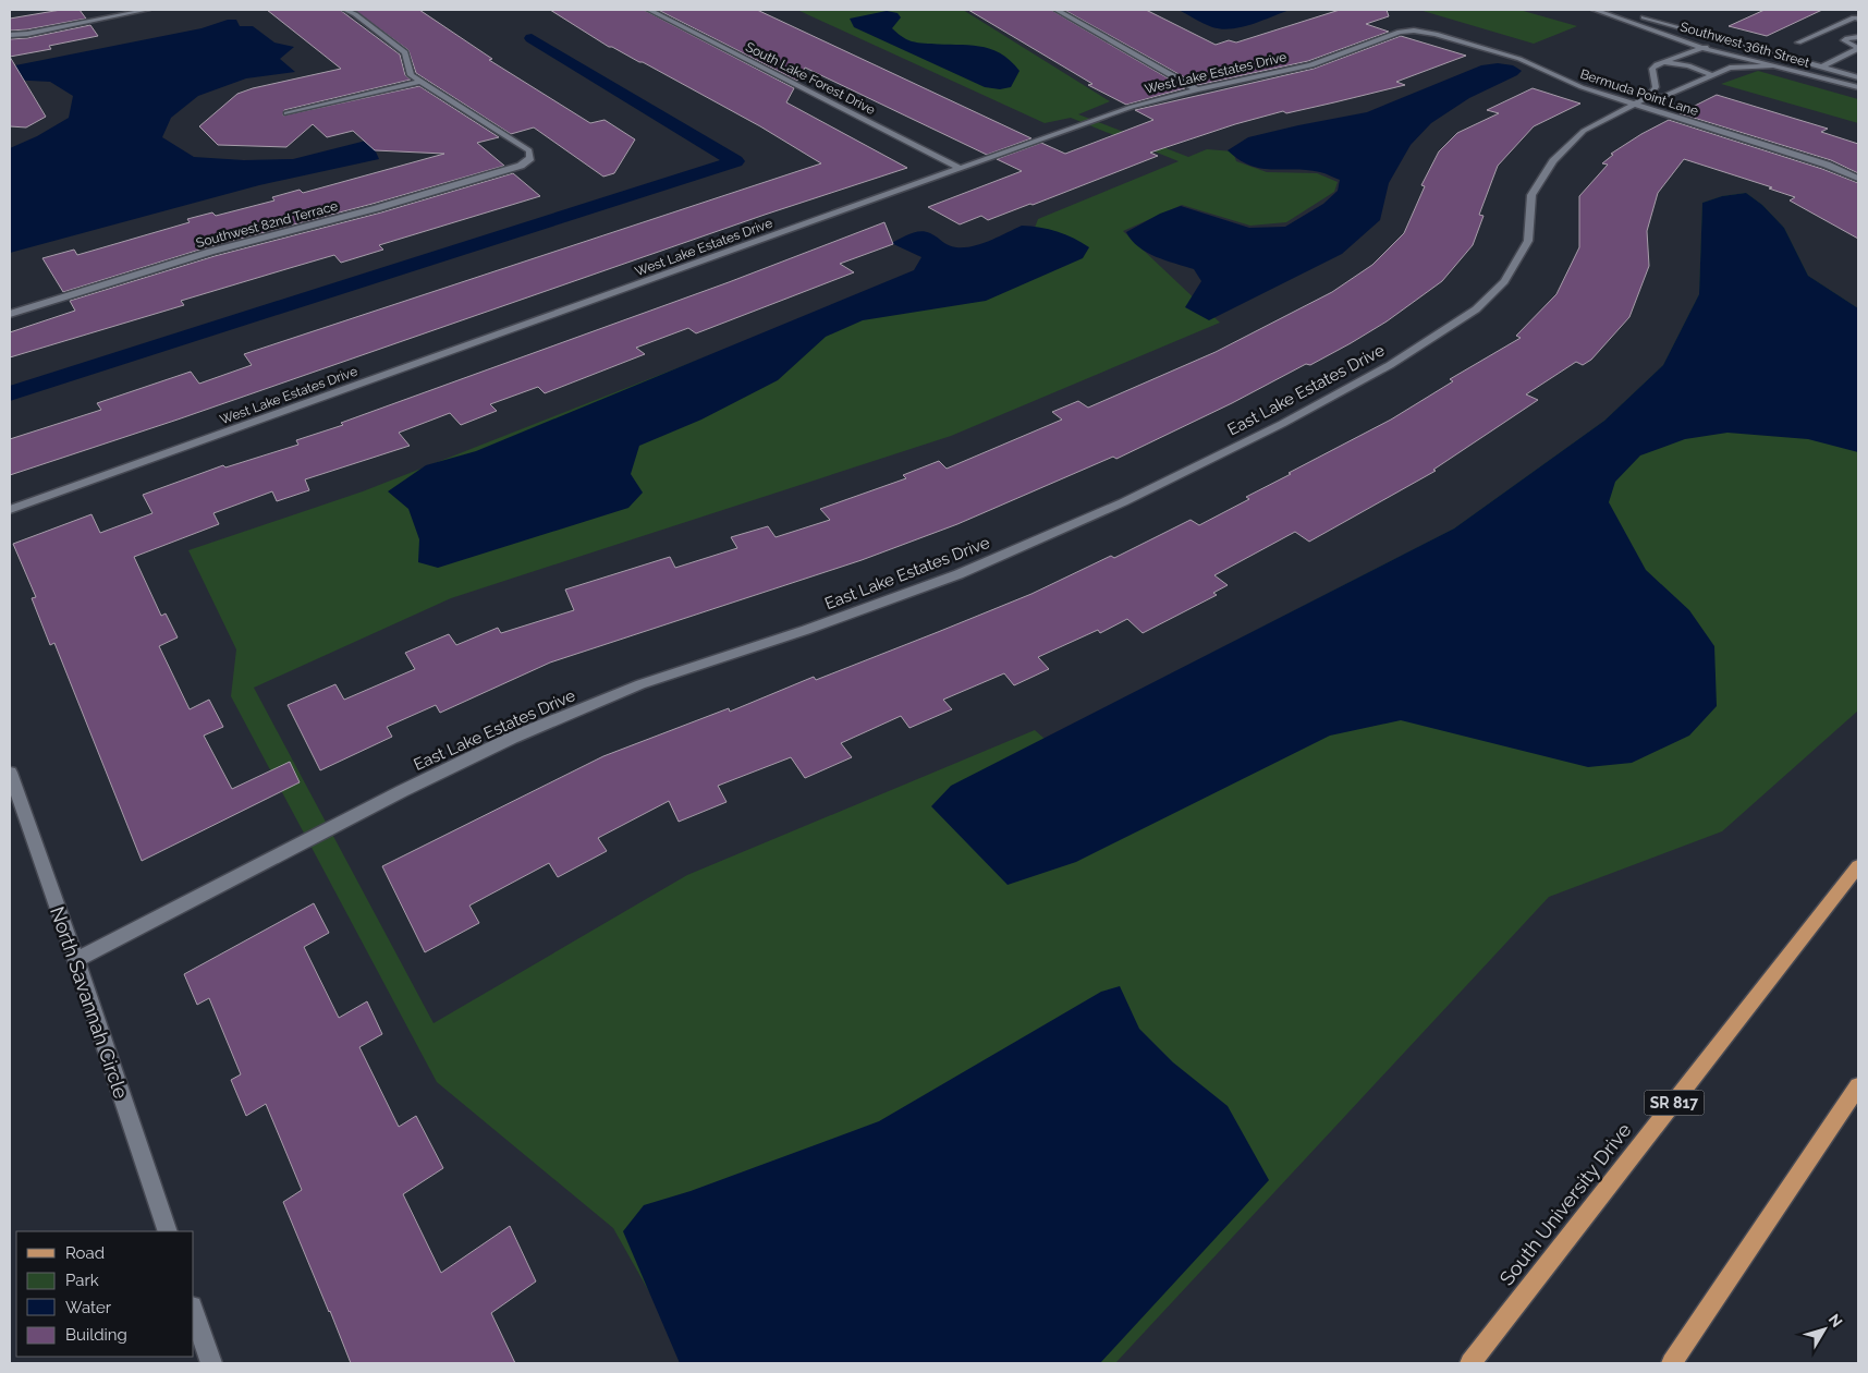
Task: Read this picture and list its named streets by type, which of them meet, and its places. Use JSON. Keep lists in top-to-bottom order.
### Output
{
  "streets": {
    "main road": ["SR 817", "South University Drive"],
    "street": [
      "Southwest 36th Street",
      "West Lake Estates Drive",
      "South Lake Forest Drive",
      "Bermuda Point Lane",
      "Southwest 82nd Terrace",
      "East Lake Estates Drive",
      "North Savannah Circle"
    ]
  },
  "crossings": [
    ["Southwest 36th Street", "East Lake Estates Drive"],
    ["West Lake Estates Drive", "South Lake Forest Drive"],
    ["West Lake Estates Drive", "Bermuda Point Lane"],
    ["Bermuda Point Lane", "East Lake Estates Drive"],
    ["East Lake Estates Drive", "North Savannah Circle"]
  ],
  "legend": [
    "Road",
    "Park",
    "Water",
    "Building"
  ],
  "north": "top right"
}
